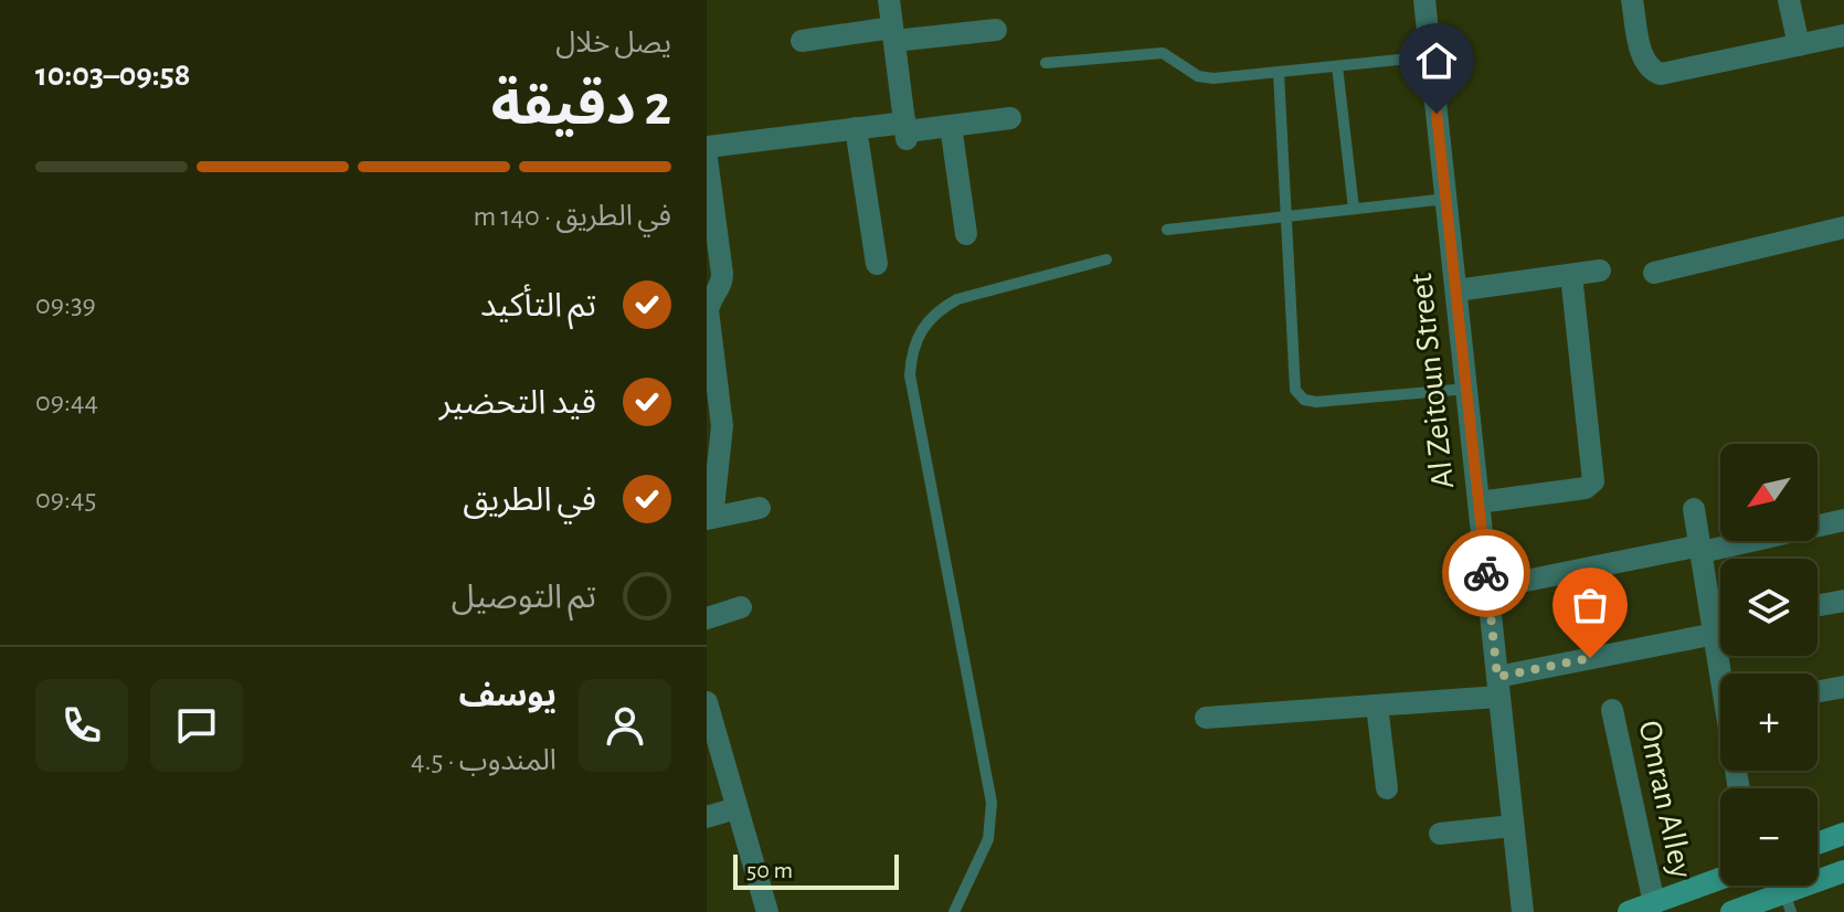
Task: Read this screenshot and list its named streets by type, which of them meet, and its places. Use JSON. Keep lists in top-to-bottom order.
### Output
{
  "streets": {
    "street": ["Al Zeitoun Street", "Omran Alley"]
  },
  "scale_bar": "50 m",
  "north": "bottom left",
  "page": {
    "heading": ["2 دقيقة", "يصل خلال", "09:58–10:03"],
    "panel": ["يوسف", "المندوب · 4.5"],
    "bar": "في الطريق · 140 m",
    "list": [
      ["تم التأكيد", "09:39"],
      ["قيد التحضير", "09:44"],
      ["في الطريق", "09:45"],
      "تم التوصيل"
    ],
    "map_buttons": ["+", "−"],
    "scale": "50 m"
  }
}
